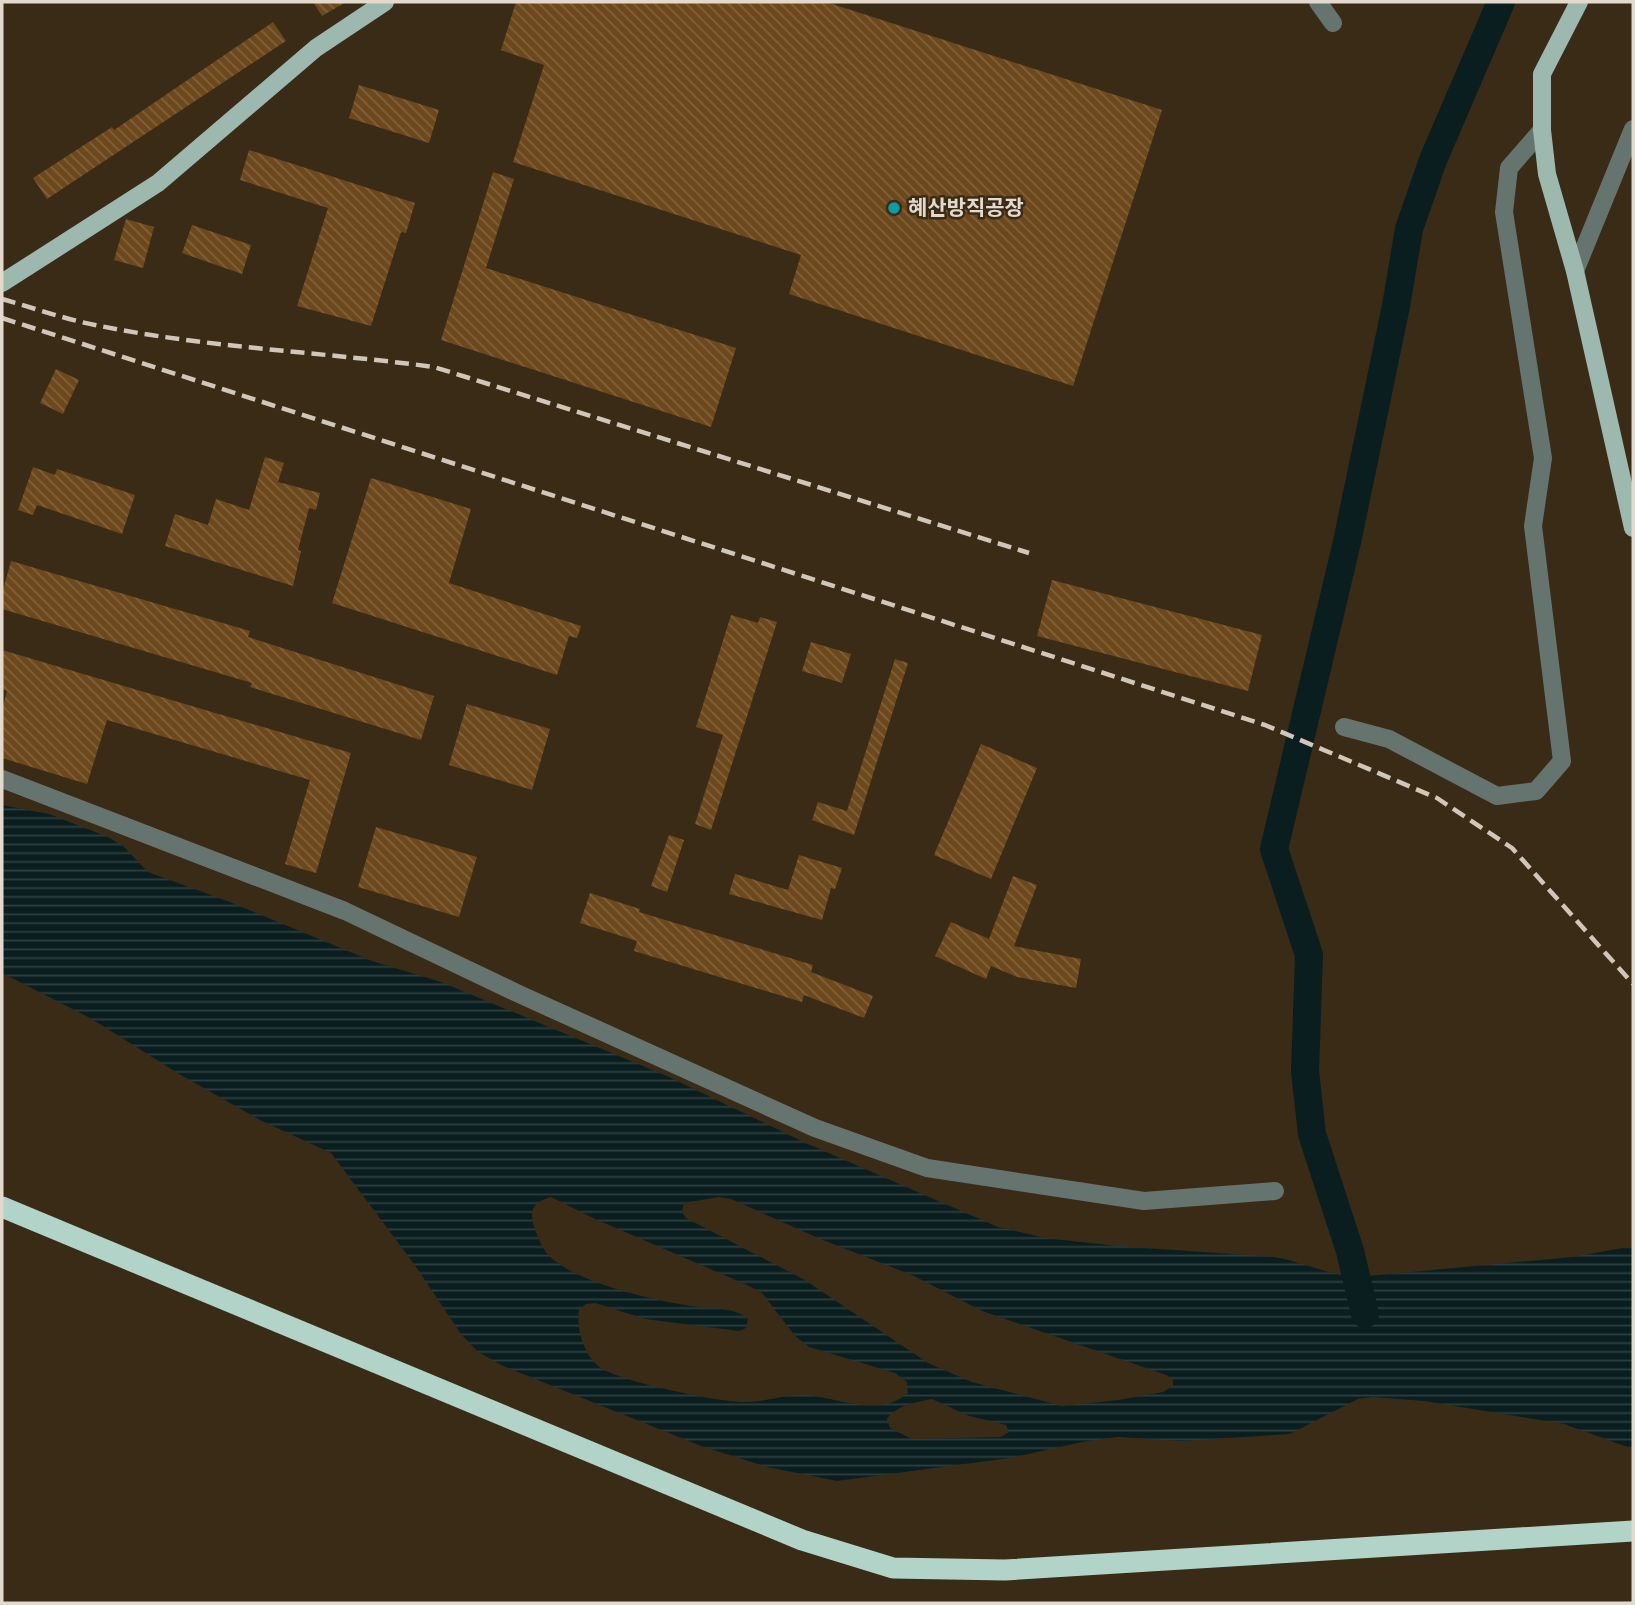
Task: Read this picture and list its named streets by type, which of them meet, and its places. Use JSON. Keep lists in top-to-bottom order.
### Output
{
  "places": ["혜산방직공장"]
}
